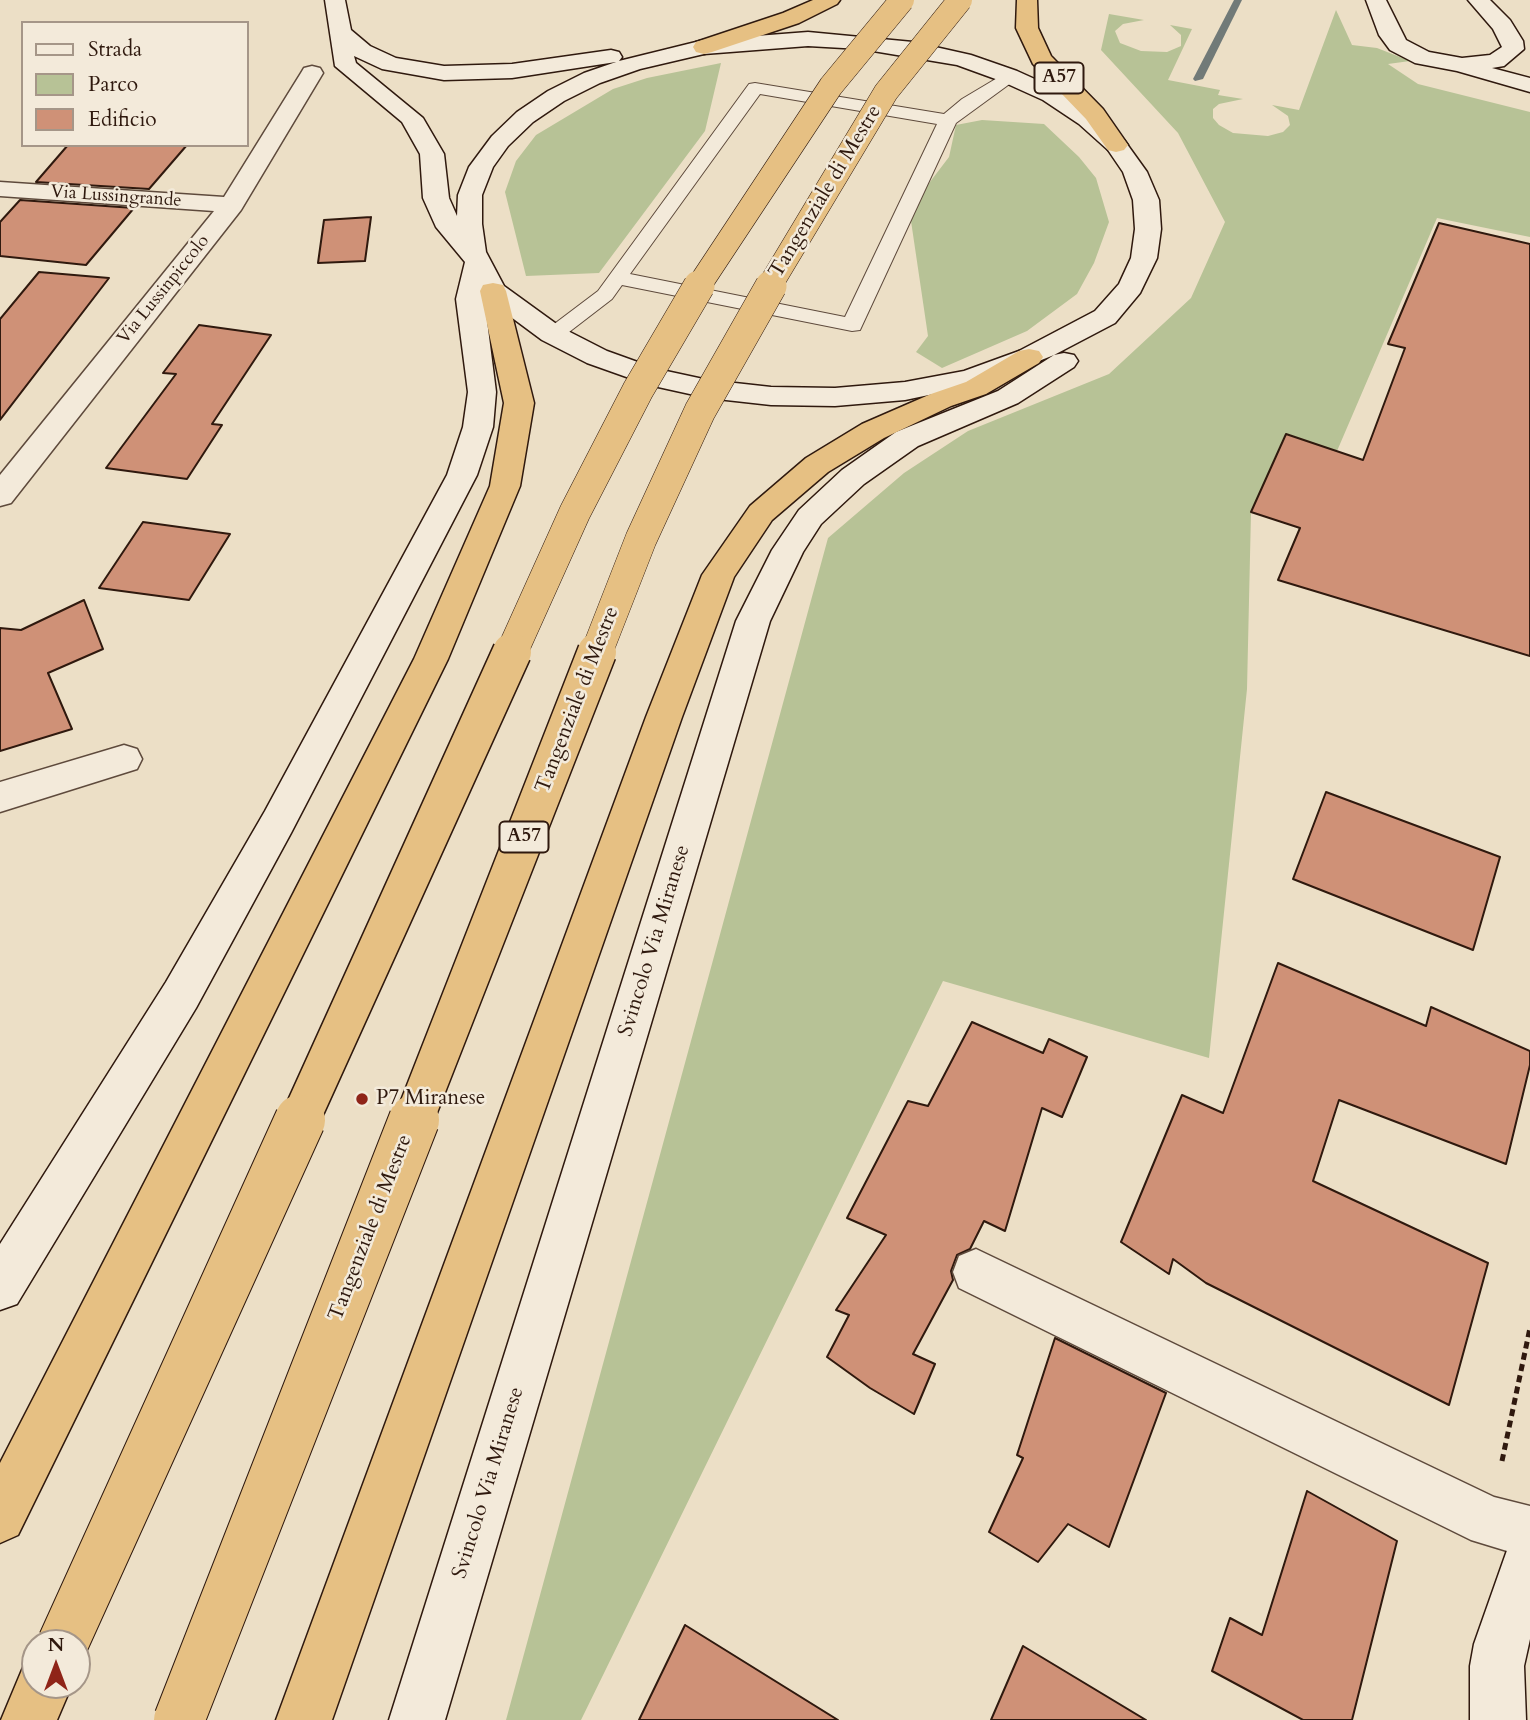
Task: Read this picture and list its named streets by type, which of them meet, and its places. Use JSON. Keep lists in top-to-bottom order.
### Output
{
  "streets": {
    "highway": ["A57", "Tangenziale di Mestre"],
    "street": ["Via Lussingrande", "Via Lussinpiccolo", "Svincolo Via Miranese"]
  },
  "crossings": [
    ["A57", "Svincolo Via Miranese"],
    ["Via Lussingrande", "Via Lussinpiccolo"]
  ],
  "places": ["P7 Miranese"],
  "legend": ["Strada", "Parco", "Edificio"],
  "north": "top"
}
